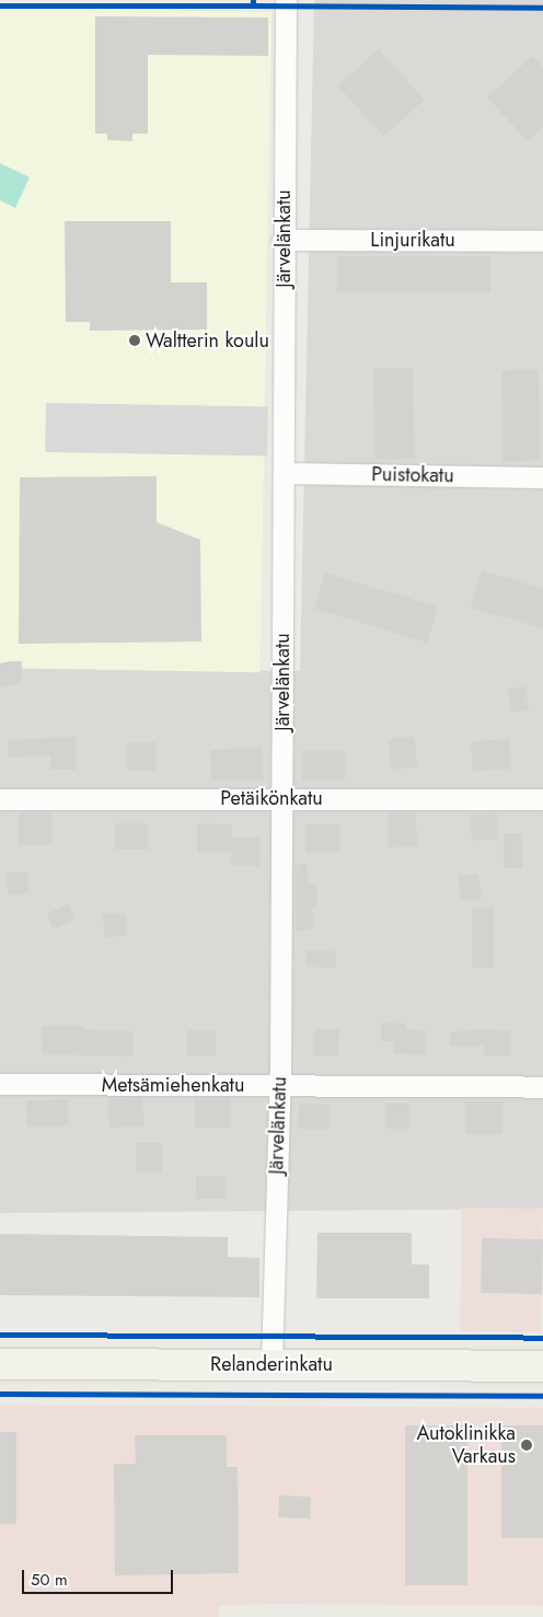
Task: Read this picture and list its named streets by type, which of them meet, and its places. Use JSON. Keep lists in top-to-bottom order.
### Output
{
  "streets": {
    "main road": ["Relanderinkatu"],
    "street": [
      "Järvelänkatu",
      "Linjurikatu",
      "Puistokatu",
      "Petäikönkatu",
      "Metsämiehenkatu"
    ]
  },
  "crossings": [
    ["Järvelänkatu", "Linjurikatu"],
    ["Järvelänkatu", "Puistokatu"],
    ["Järvelänkatu", "Petäikönkatu"],
    ["Järvelänkatu", "Metsämiehenkatu"],
    ["Järvelänkatu", "Relanderinkatu"]
  ],
  "places": ["Waltterin koulu", "Autoklinikka Varkaus"],
  "scale_bar": "50 m"
}
